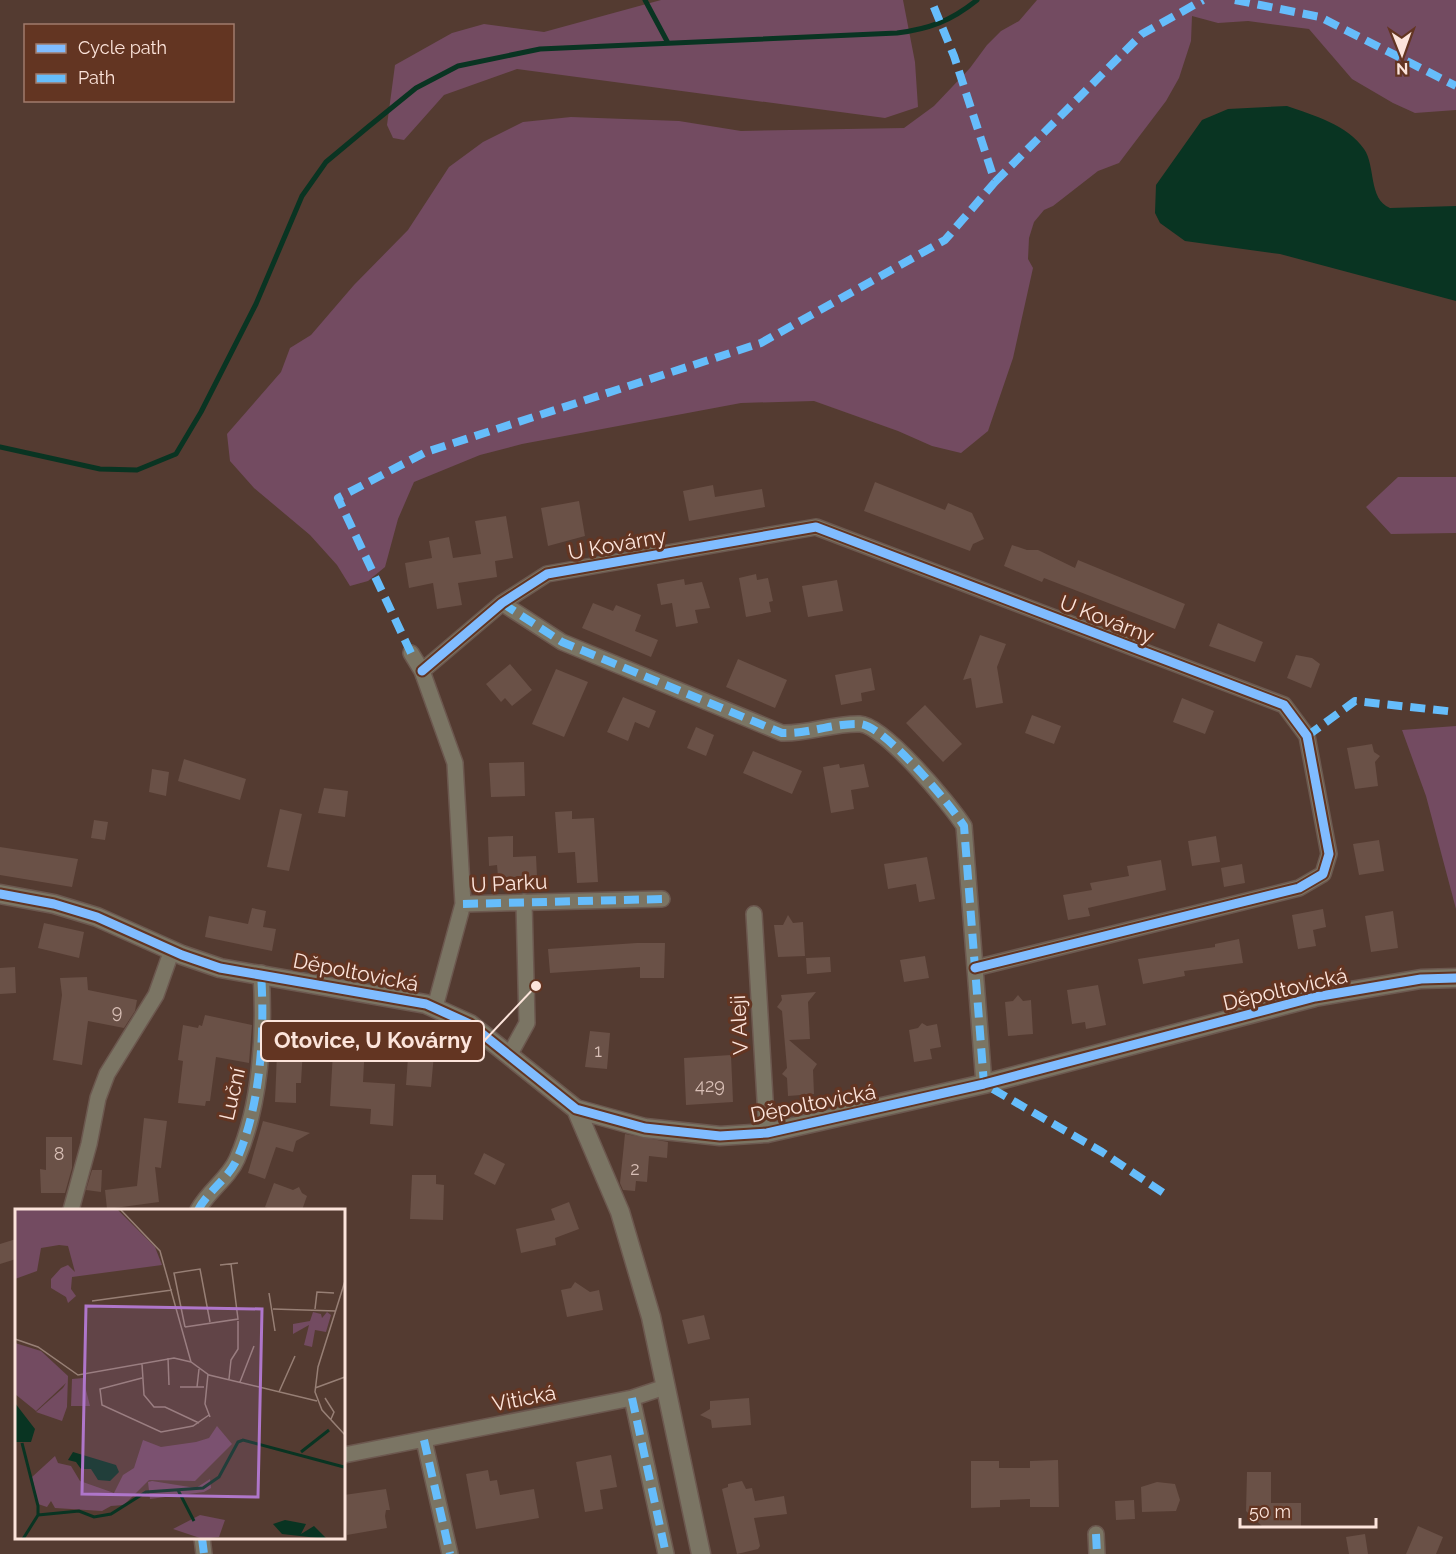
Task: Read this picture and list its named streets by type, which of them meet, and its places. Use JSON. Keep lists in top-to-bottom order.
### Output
{
  "streets": {
    "street": [
      "U Kovárny",
      "U Parku",
      "Děpoltovická",
      "V Aleji",
      "Luční",
      "Vitická"
    ]
  },
  "crossings": [
    ["U Parku", "Děpoltovická"],
    ["Děpoltovická", "V Aleji"],
    ["Děpoltovická", "Luční"],
    ["Děpoltovická", "Vitická"]
  ],
  "places": ["Otovice, U Kovárny"],
  "house_numbers": [
    "9",
    "1",
    "429",
    "8",
    "2"
  ],
  "legend": ["Cycle path", "Path"],
  "scale_bar": "50 m",
  "north": "bottom"
}
